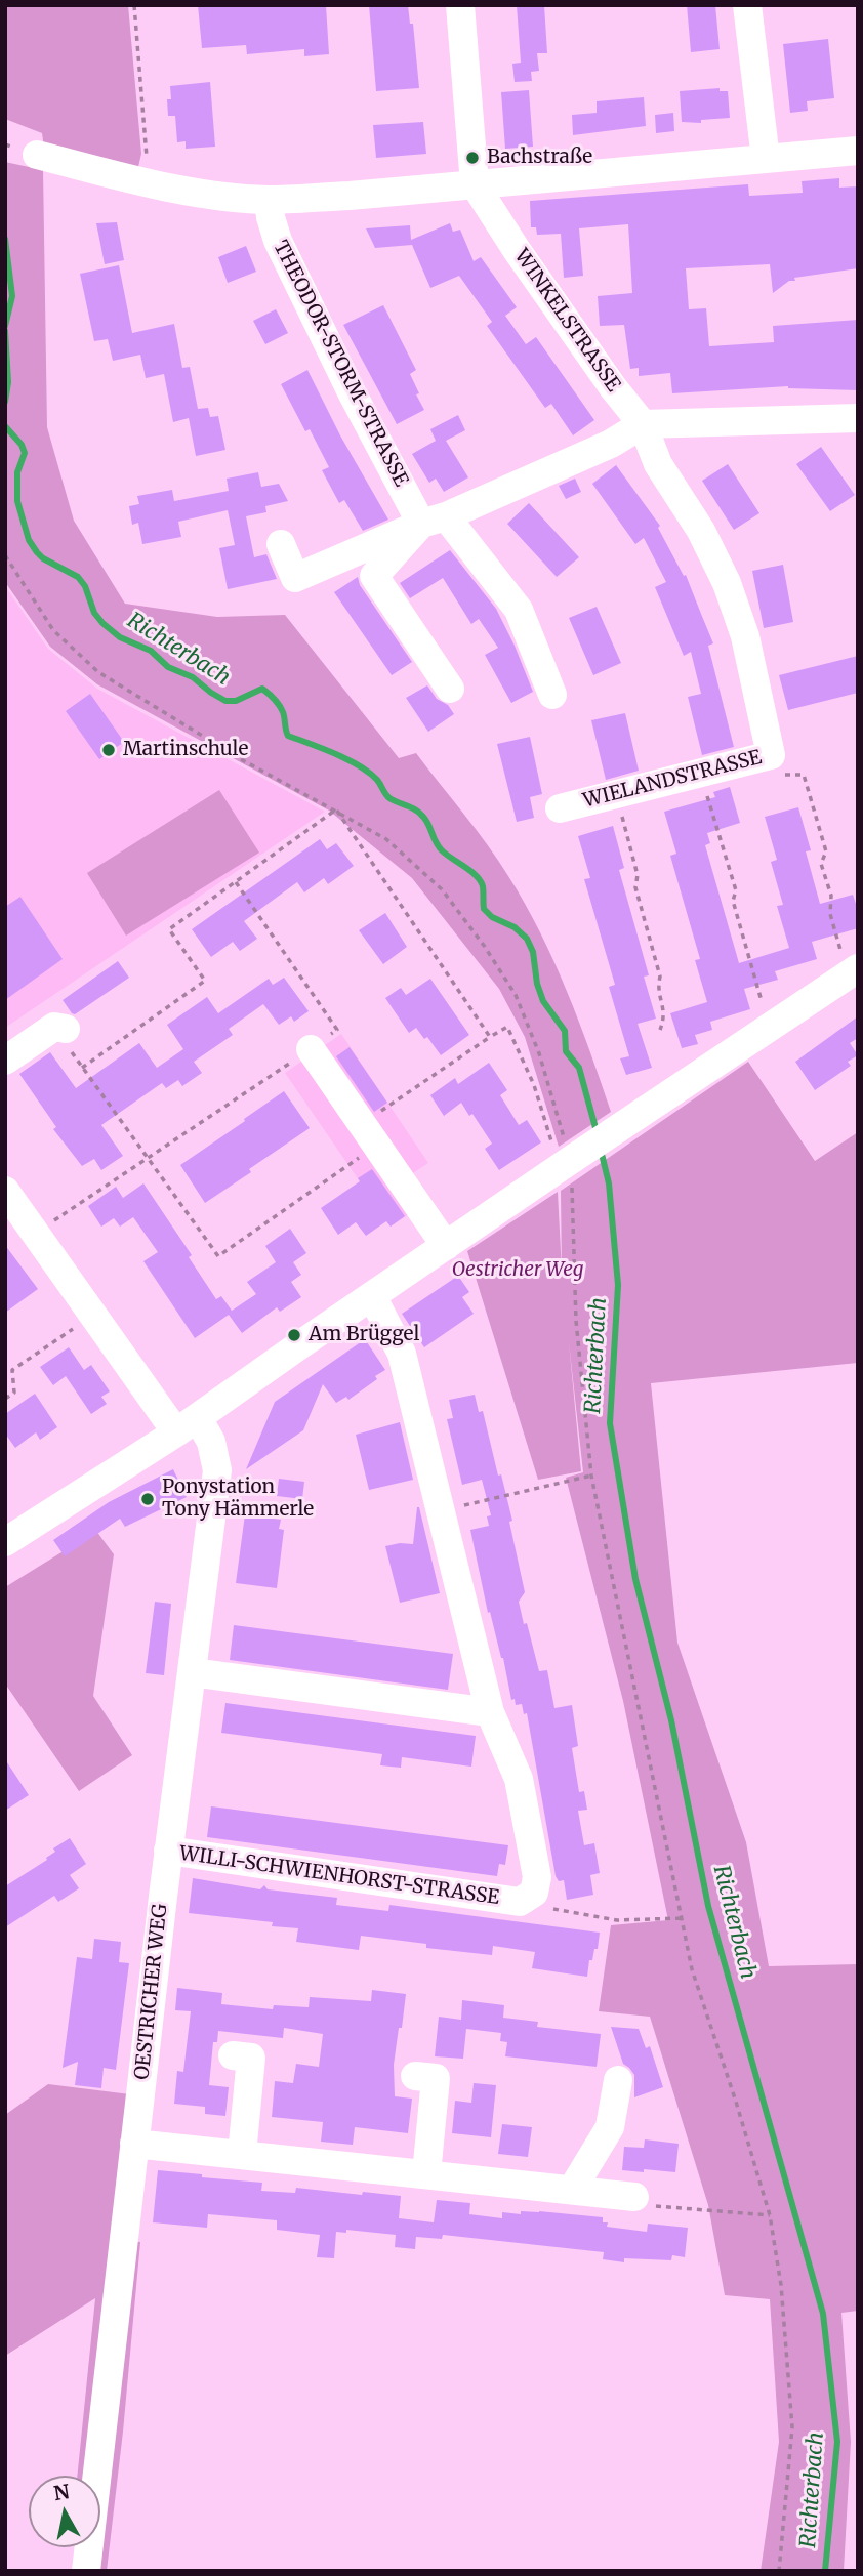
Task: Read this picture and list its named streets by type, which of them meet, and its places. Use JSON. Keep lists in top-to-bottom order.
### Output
{
  "streets": {
    "street": [
      "WINKELSTRASSE",
      "THEODOR-STORM-STRASSE",
      "WIELANDSTRASSE",
      "WILLI-SCHWIENHORST-STRASSE",
      "OESTRICHER WEG"
    ]
  },
  "crossings": [
    ["WINKELSTRASSE", "WIELANDSTRASSE"],
    ["WILLI-SCHWIENHORST-STRASSE", "OESTRICHER WEG"]
  ],
  "water": ["Richterbach"],
  "parks": ["Oestricher Weg"],
  "places": [
    "Bachstraße",
    "Martinschule",
    "Am Brüggel",
    "Ponystation Tony Hämmerle"
  ],
  "north": "top"
}
